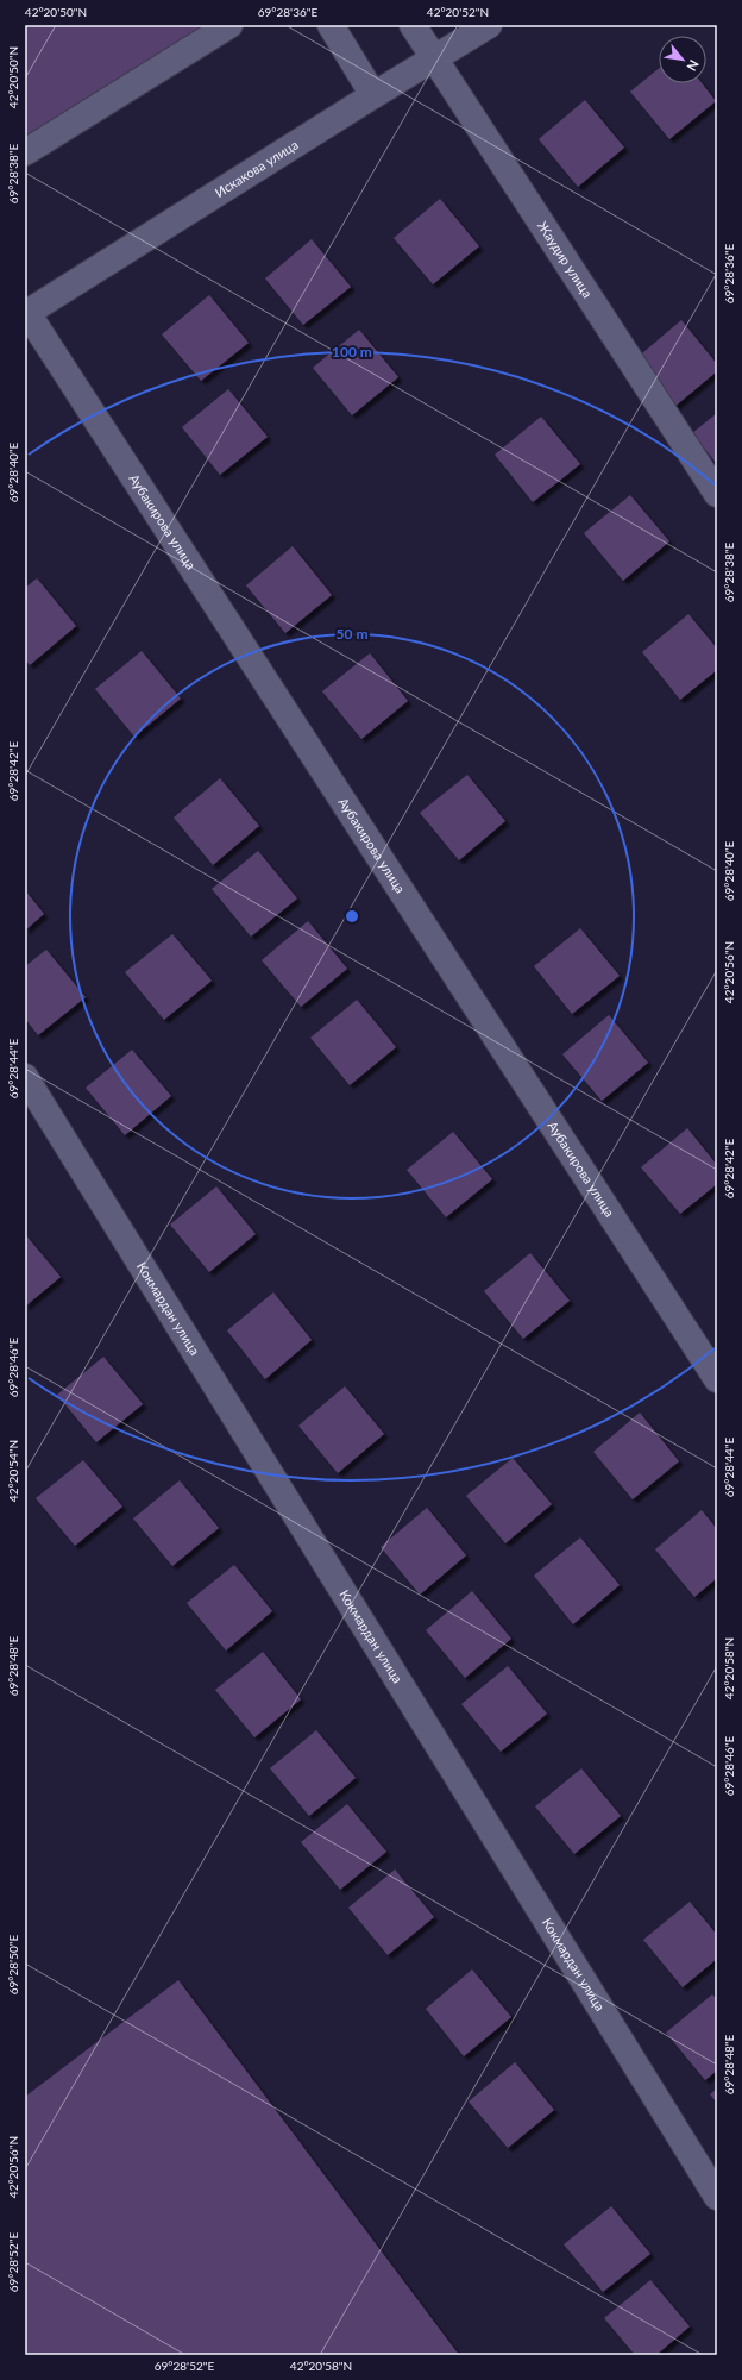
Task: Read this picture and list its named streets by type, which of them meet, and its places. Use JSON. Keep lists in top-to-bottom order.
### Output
{
  "streets": {
    "street": [
      "Искакова улица",
      "Жаудир улица",
      "Аубакирова улица",
      "Кокмардан улица"
    ]
  },
  "crossings": [
    ["Искакова улица", "Жаудир улица"],
    ["Искакова улица", "Аубакирова улица"]
  ],
  "north": "bottom right",
  "coordinates": [
    "42°20'50\"N",
    "69°28'36\"E",
    "42°20'52\"N",
    "69°28'38\"E",
    "69°28'40\"E",
    "69°28'42\"E",
    "42°20'56\"N",
    "69°28'44\"E",
    "69°28'46\"E",
    "42°20'54\"N",
    "69°28'48\"E",
    "42°20'58\"N",
    "69°28'50\"E",
    "69°28'52\"E"
  ],
  "rings": ["100 m", "50 m"]
}
